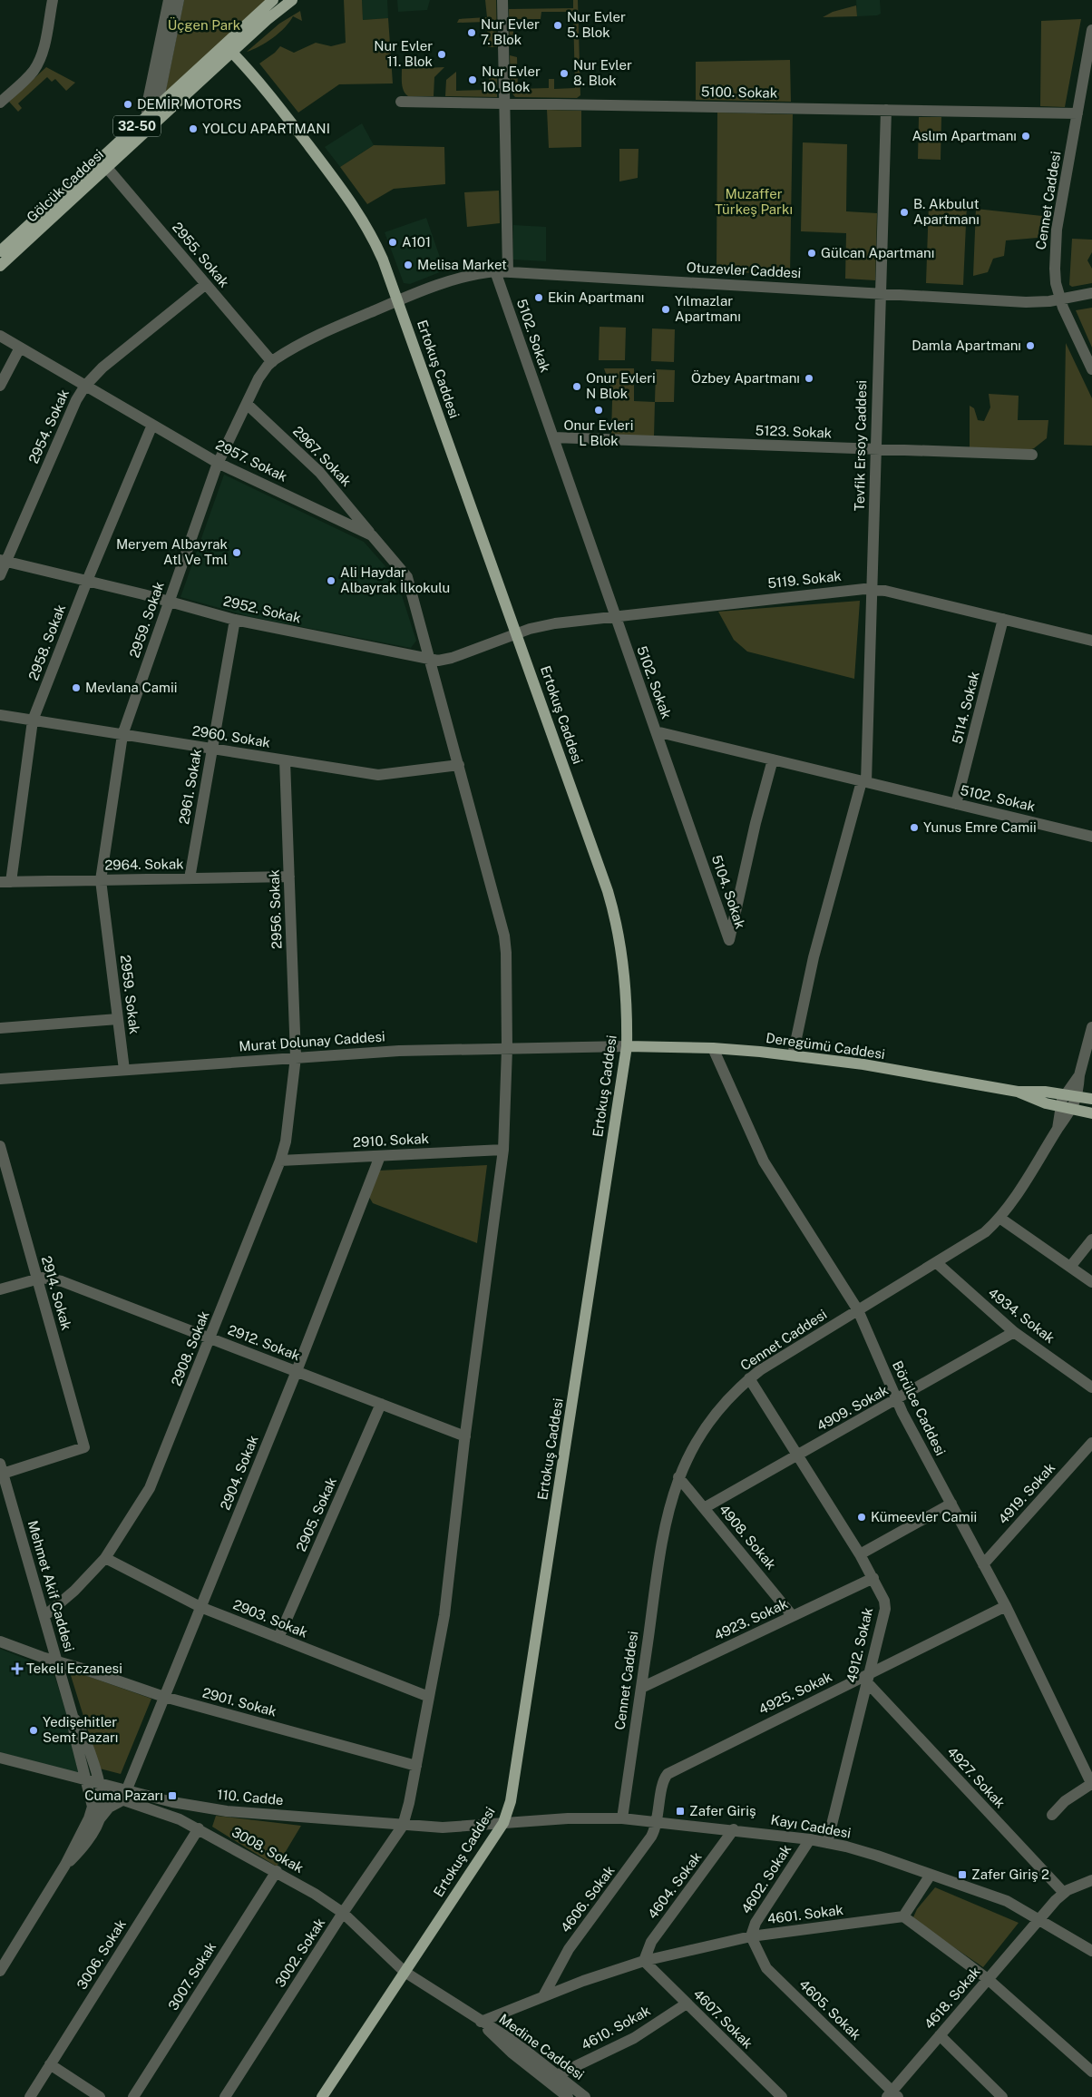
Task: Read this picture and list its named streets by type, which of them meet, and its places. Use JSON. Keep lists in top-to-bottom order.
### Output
{
  "streets": {
    "main road": [
      "32-50",
      "Gölcük Caddesi",
      "Ertokuş Caddesi",
      "Deregümü Caddesi"
    ],
    "street": [
      "5100. Sokak",
      "Cennet Caddesi",
      "2955. Sokak",
      "Otuzevler Caddesi",
      "5102. Sokak",
      "2954. Sokak",
      "5123. Sokak",
      "Tevfik Ersoy Caddesi",
      "2967. Sokak",
      "2957. Sokak",
      "5119. Sokak",
      "2952. Sokak",
      "2959. Sokak",
      "2958. Sokak",
      "5114. Sokak",
      "2960. Sokak",
      "2961. Sokak",
      "2964. Sokak",
      "5104. Sokak",
      "2956. Sokak",
      "Murat Dolunay Caddesi",
      "2910. Sokak",
      "2914. Sokak",
      "4934. Sokak",
      "2912. Sokak",
      "2908. Sokak",
      "4909. Sokak",
      "Börülce Caddesi",
      "2904. Sokak",
      "4919. Sokak",
      "2905. Sokak",
      "4908. Sokak",
      "Mehmet Akif Caddesi",
      "2903. Sokak",
      "4923. Sokak",
      "4912. Sokak",
      "4925. Sokak",
      "2901. Sokak",
      "4927. Sokak",
      "110. Cadde",
      "Kayı Caddesi",
      "3008. Sokak",
      "4602. Sokak",
      "4604. Sokak",
      "4606. Sokak",
      "4601. Sokak",
      "3002. Sokak",
      "3006. Sokak",
      "3007. Sokak",
      "4618. Sokak",
      "4605. Sokak",
      "4607. Sokak",
      "4610. Sokak",
      "Medine Caddesi"
    ]
  },
  "crossings": [
    ["5100. Sokak", "Cennet Caddesi"],
    ["5100. Sokak", "Tevfik Ersoy Caddesi"],
    ["Gölcük Caddesi", "2955. Sokak"],
    ["Gölcük Caddesi", "Ertokuş Caddesi"],
    ["Cennet Caddesi", "Otuzevler Caddesi"],
    ["Cennet Caddesi", "Deregümü Caddesi"],
    ["Cennet Caddesi", "4934. Sokak"],
    ["Cennet Caddesi", "Börülce Caddesi"],
    ["Cennet Caddesi", "4908. Sokak"],
    ["Cennet Caddesi", "4923. Sokak"],
    ["Cennet Caddesi", "4912. Sokak"],
    ["Cennet Caddesi", "Kayı Caddesi"],
    ["2955. Sokak", "2954. Sokak"],
    ["2955. Sokak", "2959. Sokak"],
    ["Otuzevler Caddesi", "5102. Sokak"],
    ["Otuzevler Caddesi", "Ertokuş Caddesi"],
    ["Otuzevler Caddesi", "Tevfik Ersoy Caddesi"],
    ["Otuzevler Caddesi", "2959. Sokak"],
    ["5102. Sokak", "5123. Sokak"],
    ["5102. Sokak", "Tevfik Ersoy Caddesi"],
    ["5102. Sokak", "5119. Sokak"],
    ["5102. Sokak", "5114. Sokak"],
    ["5102. Sokak", "5104. Sokak"],
    ["Ertokuş Caddesi", "5119. Sokak"],
    ["Ertokuş Caddesi", "2952. Sokak"],
    ["Ertokuş Caddesi", "2959. Sokak"],
    ["Ertokuş Caddesi", "Murat Dolunay Caddesi"],
    ["Ertokuş Caddesi", "Deregümü Caddesi"],
    ["Ertokuş Caddesi", "110. Cadde"],
    ["Ertokuş Caddesi", "Kayı Caddesi"],
    ["Ertokuş Caddesi", "3008. Sokak"],
    ["Ertokuş Caddesi", "Medine Caddesi"],
    ["2954. Sokak", "2957. Sokak"],
    ["2954. Sokak", "2952. Sokak"],
    ["5123. Sokak", "Tevfik Ersoy Caddesi"],
    ["Tevfik Ersoy Caddesi", "5119. Sokak"],
    ["Tevfik Ersoy Caddesi", "Deregümü Caddesi"],
    ["2967. Sokak", "2957. Sokak"],
    ["2967. Sokak", "2959. Sokak"],
    ["2957. Sokak", "2952. Sokak"],
    ["2957. Sokak", "2959. Sokak"],
    ["2957. Sokak", "2958. Sokak"],
    ["2957. Sokak", "2960. Sokak"],
    ["2957. Sokak", "Murat Dolunay Caddesi"],
    ["2957. Sokak", "2910. Sokak"],
    ["2957. Sokak", "2912. Sokak"],
    ["2957. Sokak", "2903. Sokak"],
    ["2957. Sokak", "2901. Sokak"],
    ["2957. Sokak", "110. Cadde"],
    ["2957. Sokak", "3002. Sokak"],
    ["5119. Sokak", "2952. Sokak"],
    ["5119. Sokak", "5114. Sokak"],
    ["2952. Sokak", "2959. Sokak"],
    ["2952. Sokak", "2958. Sokak"],
    ["2952. Sokak", "2961. Sokak"],
    ["2959. Sokak", "2960. Sokak"],
    ["2959. Sokak", "2964. Sokak"],
    ["2959. Sokak", "Murat Dolunay Caddesi"],
    ["2958. Sokak", "2960. Sokak"],
    ["2958. Sokak", "2964. Sokak"],
    ["2960. Sokak", "2961. Sokak"],
    ["2960. Sokak", "2956. Sokak"],
    ["2961. Sokak", "2964. Sokak"],
    ["2964. Sokak", "2956. Sokak"],
    ["2956. Sokak", "Murat Dolunay Caddesi"],
    ["2956. Sokak", "2908. Sokak"],
    ["Murat Dolunay Caddesi", "Deregümü Caddesi"],
    ["Murat Dolunay Caddesi", "2908. Sokak"],
    ["Deregümü Caddesi", "Börülce Caddesi"],
    ["2910. Sokak", "2908. Sokak"],
    ["2910. Sokak", "2904. Sokak"],
    ["2914. Sokak", "2912. Sokak"],
    ["2914. Sokak", "Mehmet Akif Caddesi"],
    ["4934. Sokak", "4909. Sokak"],
    ["2912. Sokak", "2908. Sokak"],
    ["2912. Sokak", "2904. Sokak"],
    ["2912. Sokak", "2905. Sokak"],
    ["2908. Sokak", "Mehmet Akif Caddesi"],
    ["2908. Sokak", "2903. Sokak"],
    ["4909. Sokak", "Börülce Caddesi"],
    ["4909. Sokak", "4908. Sokak"],
    ["4909. Sokak", "4912. Sokak"],
    ["Börülce Caddesi", "4919. Sokak"],
    ["Börülce Caddesi", "4925. Sokak"],
    ["2904. Sokak", "2903. Sokak"],
    ["2904. Sokak", "2901. Sokak"],
    ["2904. Sokak", "110. Cadde"],
    ["2904. Sokak", "3008. Sokak"],
    ["2905. Sokak", "2903. Sokak"],
    ["4908. Sokak", "4923. Sokak"],
    ["Mehmet Akif Caddesi", "2901. Sokak"],
    ["Mehmet Akif Caddesi", "110. Cadde"],
    ["4923. Sokak", "4912. Sokak"],
    ["4912. Sokak", "4925. Sokak"],
    ["4912. Sokak", "4927. Sokak"],
    ["4912. Sokak", "Kayı Caddesi"],
    ["4925. Sokak", "4927. Sokak"],
    ["4925. Sokak", "Kayı Caddesi"],
    ["4925. Sokak", "4606. Sokak"],
    ["4927. Sokak", "4618. Sokak"],
    ["110. Cadde", "Kayı Caddesi"],
    ["110. Cadde", "3008. Sokak"],
    ["110. Cadde", "3002. Sokak"],
    ["Kayı Caddesi", "4602. Sokak"],
    ["Kayı Caddesi", "4604. Sokak"],
    ["Kayı Caddesi", "4606. Sokak"],
    ["Kayı Caddesi", "4618. Sokak"],
    ["3008. Sokak", "3002. Sokak"],
    ["3008. Sokak", "3006. Sokak"],
    ["3008. Sokak", "3007. Sokak"],
    ["3008. Sokak", "Medine Caddesi"],
    ["4602. Sokak", "4601. Sokak"],
    ["4602. Sokak", "4605. Sokak"],
    ["4604. Sokak", "4601. Sokak"],
    ["4604. Sokak", "4607. Sokak"],
    ["4606. Sokak", "4601. Sokak"],
    ["4601. Sokak", "4605. Sokak"],
    ["4601. Sokak", "4607. Sokak"],
    ["4601. Sokak", "Medine Caddesi"],
    ["4618. Sokak", "4605. Sokak"],
    ["4607. Sokak", "4610. Sokak"],
    ["4610. Sokak", "Medine Caddesi"]
  ],
  "parks": ["Üçgen Park", "Muzaffer Türkeş Parkı"],
  "places": {
    "other": [
      "Nur Evler 5. Blok",
      "Nur Evler 7. Blok",
      "Nur Evler 11. Blok",
      "Nur Evler 8. Blok",
      "Nur Evler 10. Blok",
      "DEMİR MOTORS",
      "YOLCU APARTMANI",
      "Aslım Apartmanı",
      "B. Akbulut Apartmanı",
      "A101",
      "Gülcan Apartmanı",
      "Melisa Market",
      "Ekin Apartmanı",
      "Yılmazlar Apartmanı",
      "Damla Apartmanı",
      "Özbey Apartmanı",
      "Onur Evleri N Blok",
      "Onur Evleri L Blok",
      "Meryem Albayrak Atl Ve Tml",
      "Ali Haydar Albayrak İlkokulu",
      "Mevlana Camii",
      "Yunus Emre Camii",
      "Kümeevler Camii",
      "Yedişehitler Semt Pazarı"
    ],
    "health": ["Tekeli Eczanesi"],
    "transit": ["Cuma Pazarı", "Zafer Giriş", "Zafer Giriş 2"]
  }
}
